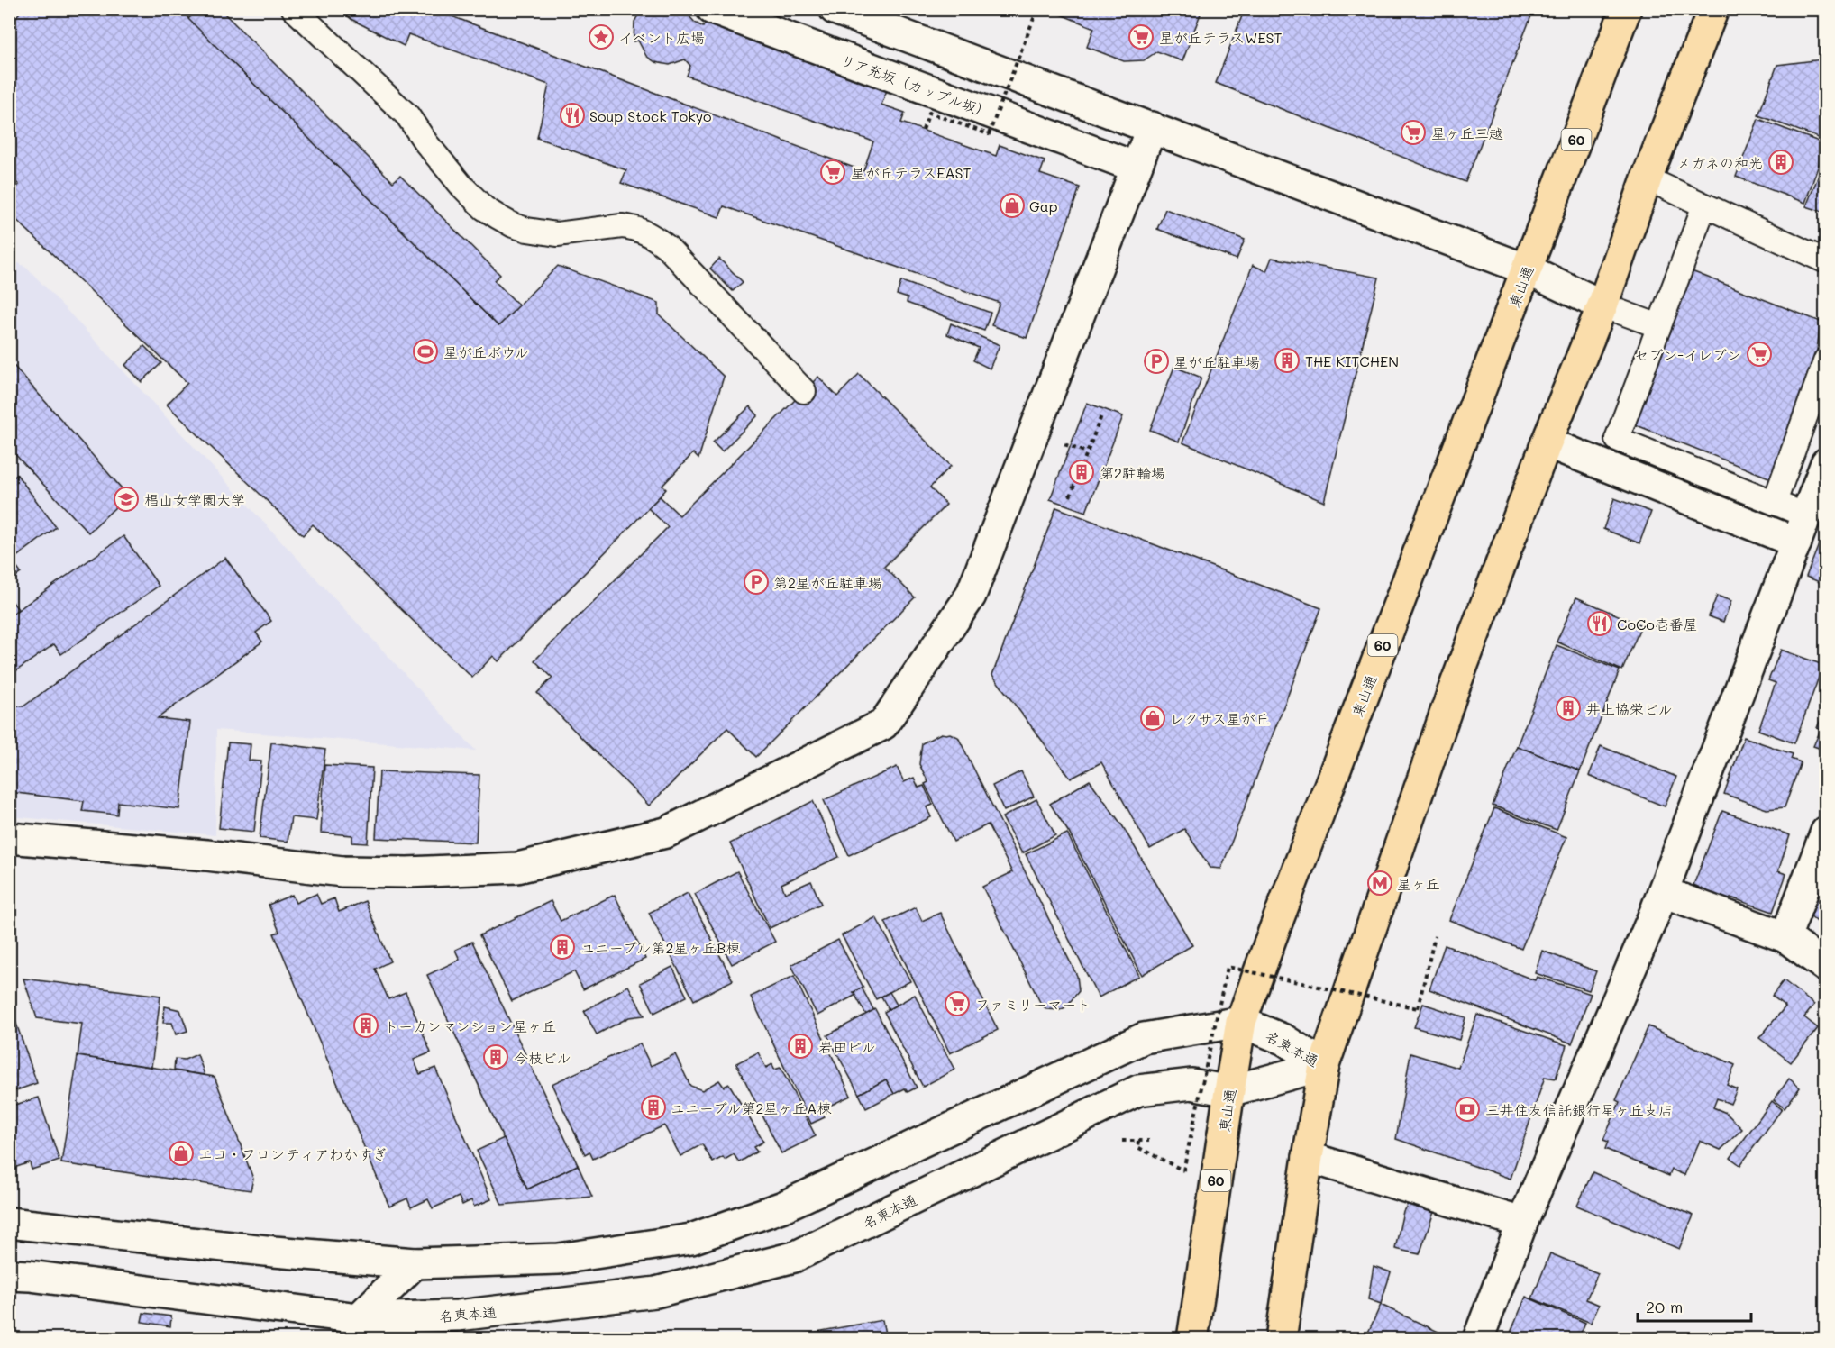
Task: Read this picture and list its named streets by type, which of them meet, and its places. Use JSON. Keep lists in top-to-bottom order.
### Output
{
  "streets": {
    "main road": ["60", "東山通"],
    "street": ["リア充坂（カップル坂）", "名東本通"]
  },
  "crossings": [
    ["東山通", "名東本通"]
  ],
  "places": {
    "place": ["イベント広場"],
    "supermarket": [
      "星が丘テラスWEST",
      "星ヶ丘三越",
      "星が丘テラスEAST",
      "セブン-イレブン",
      "ファミリーマート"
    ],
    "restaurant": ["Soup Stock Tokyo", "CoCo壱番屋"],
    "building": [
      "メガネの和光",
      "THE KITCHEN",
      "第2駐輪場",
      "井上協栄ビル",
      "ユニーブル第2星ヶ丘B棟",
      "トーカンマンション星ヶ丘",
      "岩田ビル",
      "今枝ビル",
      "ユニーブル第2星ヶ丘A棟"
    ],
    "shop": ["Gap", "レクサス星が丘", "エコ・フロンティアわかすぎ"],
    "sports": ["星が丘ボウル"],
    "parking": ["星が丘駐車場", "第2星が丘駐車場"],
    "school or university": ["椙山女学園大学"],
    "metro station": ["星ヶ丘"],
    "bank": ["三井住友信託銀行星ヶ丘支店"]
  },
  "scale_bar": "20 m"
}
